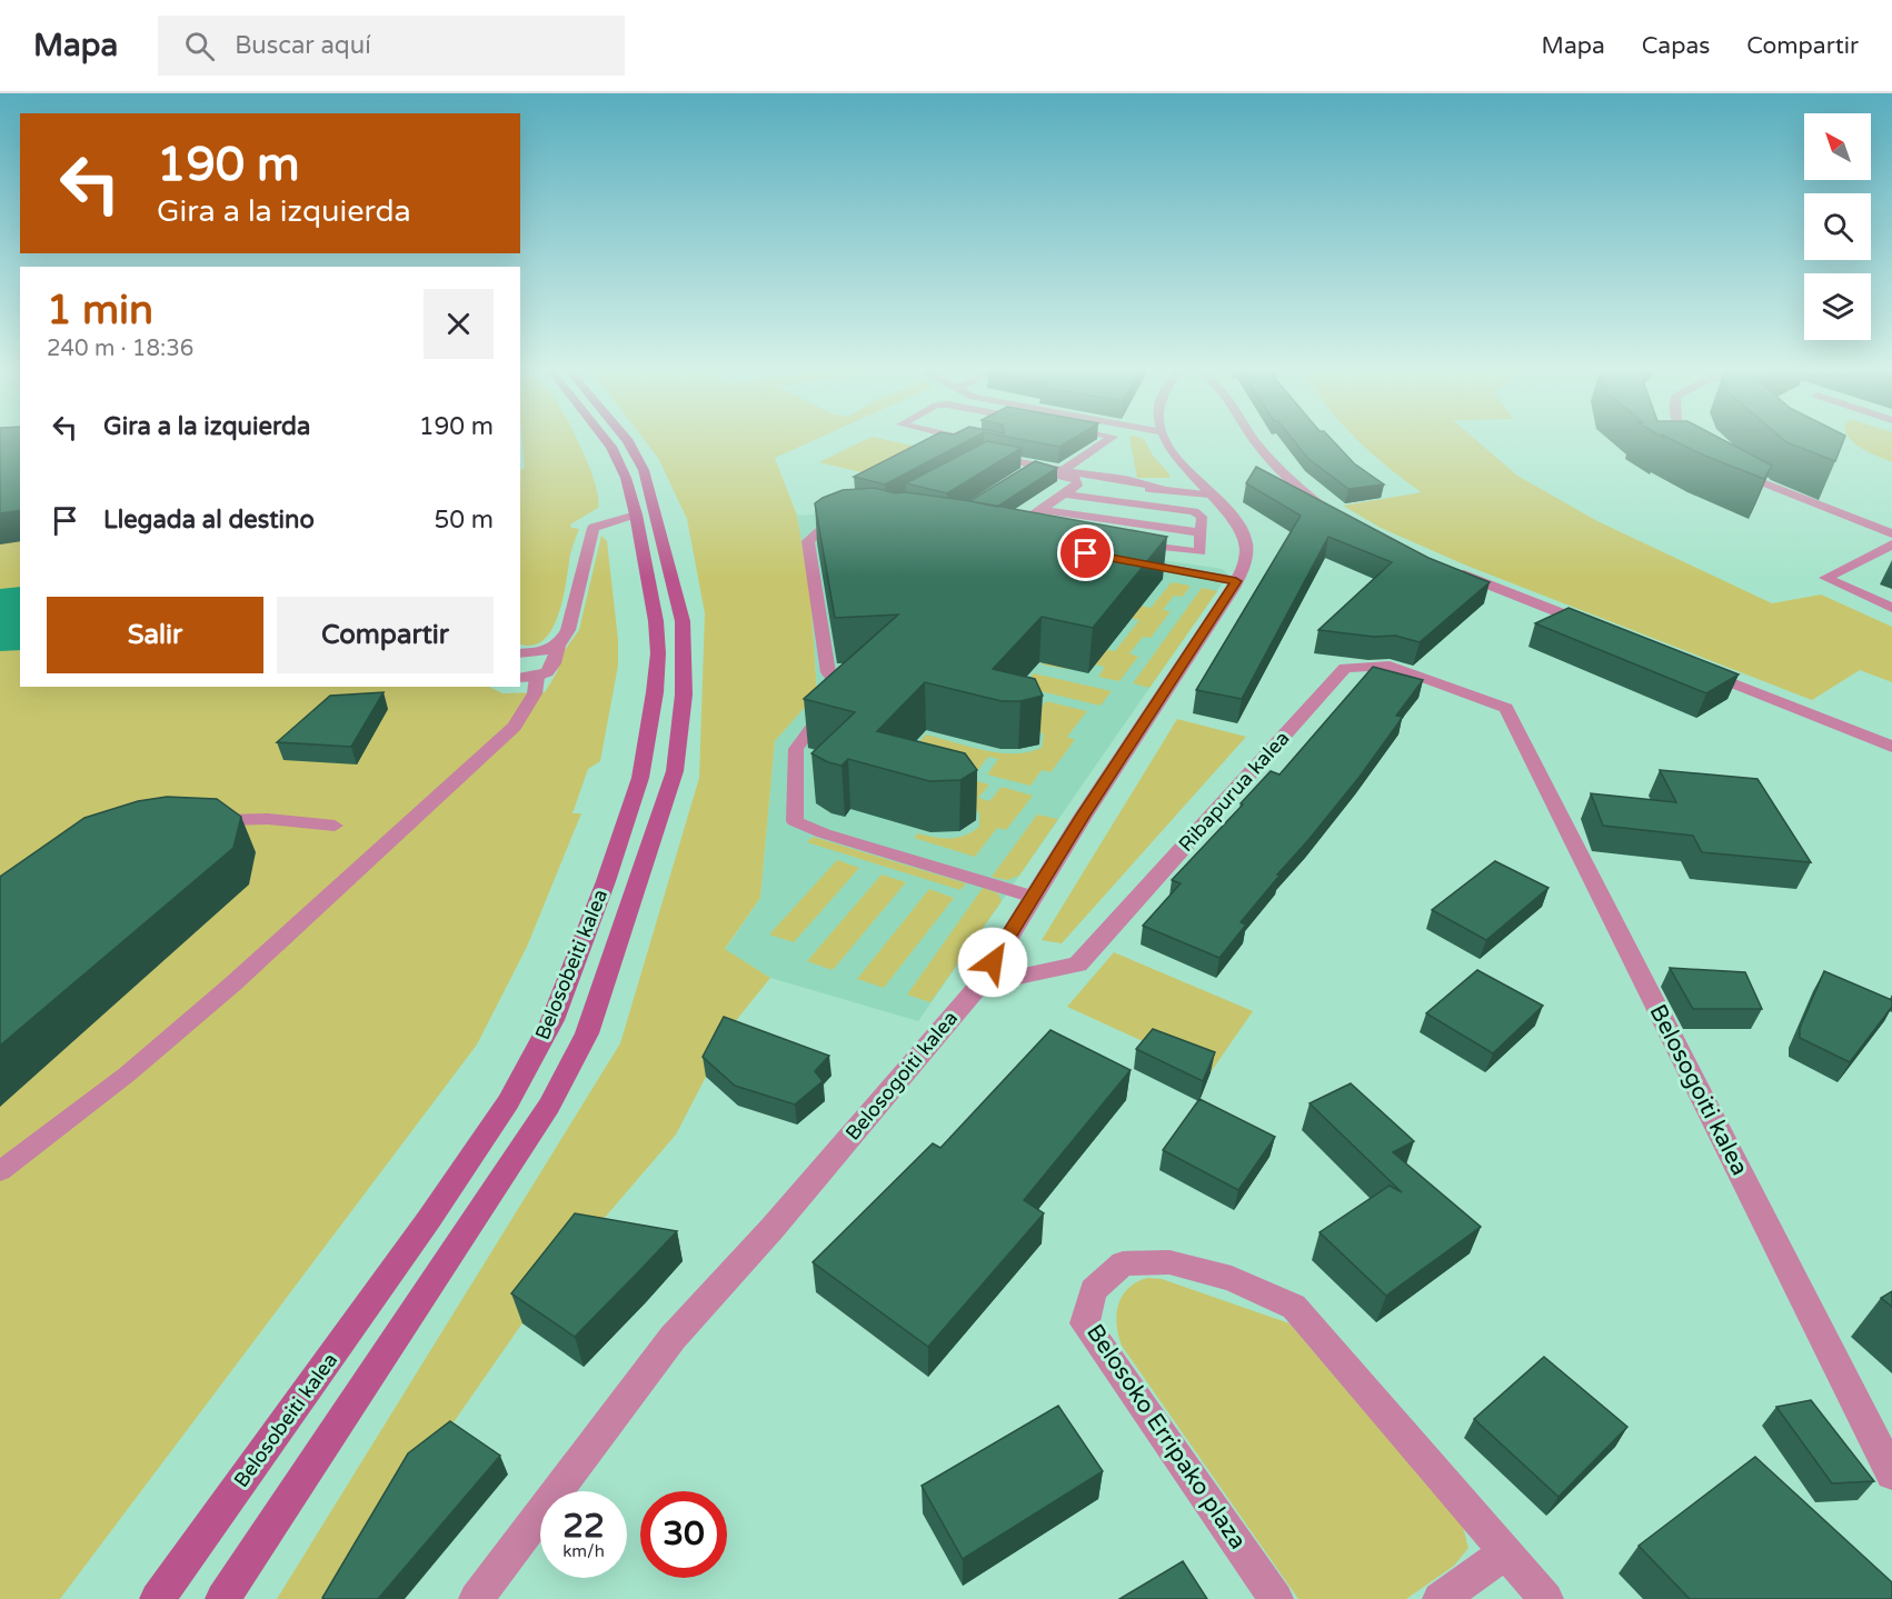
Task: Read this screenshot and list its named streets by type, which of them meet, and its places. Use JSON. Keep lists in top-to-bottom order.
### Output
{
  "streets": {
    "main road": ["Belosobeiti kalea"],
    "street": ["Ribapurua kalea", "Belosogoiti kalea", "Belosoko Erripako plaza"]
  },
  "crossings": [
    ["Ribapurua kalea", "Belosogoiti kalea"]
  ],
  "north": "top left",
  "page": {
    "header": "Mapa",
    "search": "Buscar aquí",
    "nav": ["Mapa", "Capas", "Compartir"],
    "turn": ["190 m", "Gira a la izquierda"],
    "heading": ["1 min", "240 m · 18:36"],
    "list": [
      {
        "name": "Gira a la izquierda",
        "value": "190 m"
      },
      {
        "name": "Llegada al destino",
        "value": "50 m"
      }
    ],
    "buttons": ["Salir", "Compartir"],
    "speed": "22 km/h",
    "limit": "30"
  }
}
